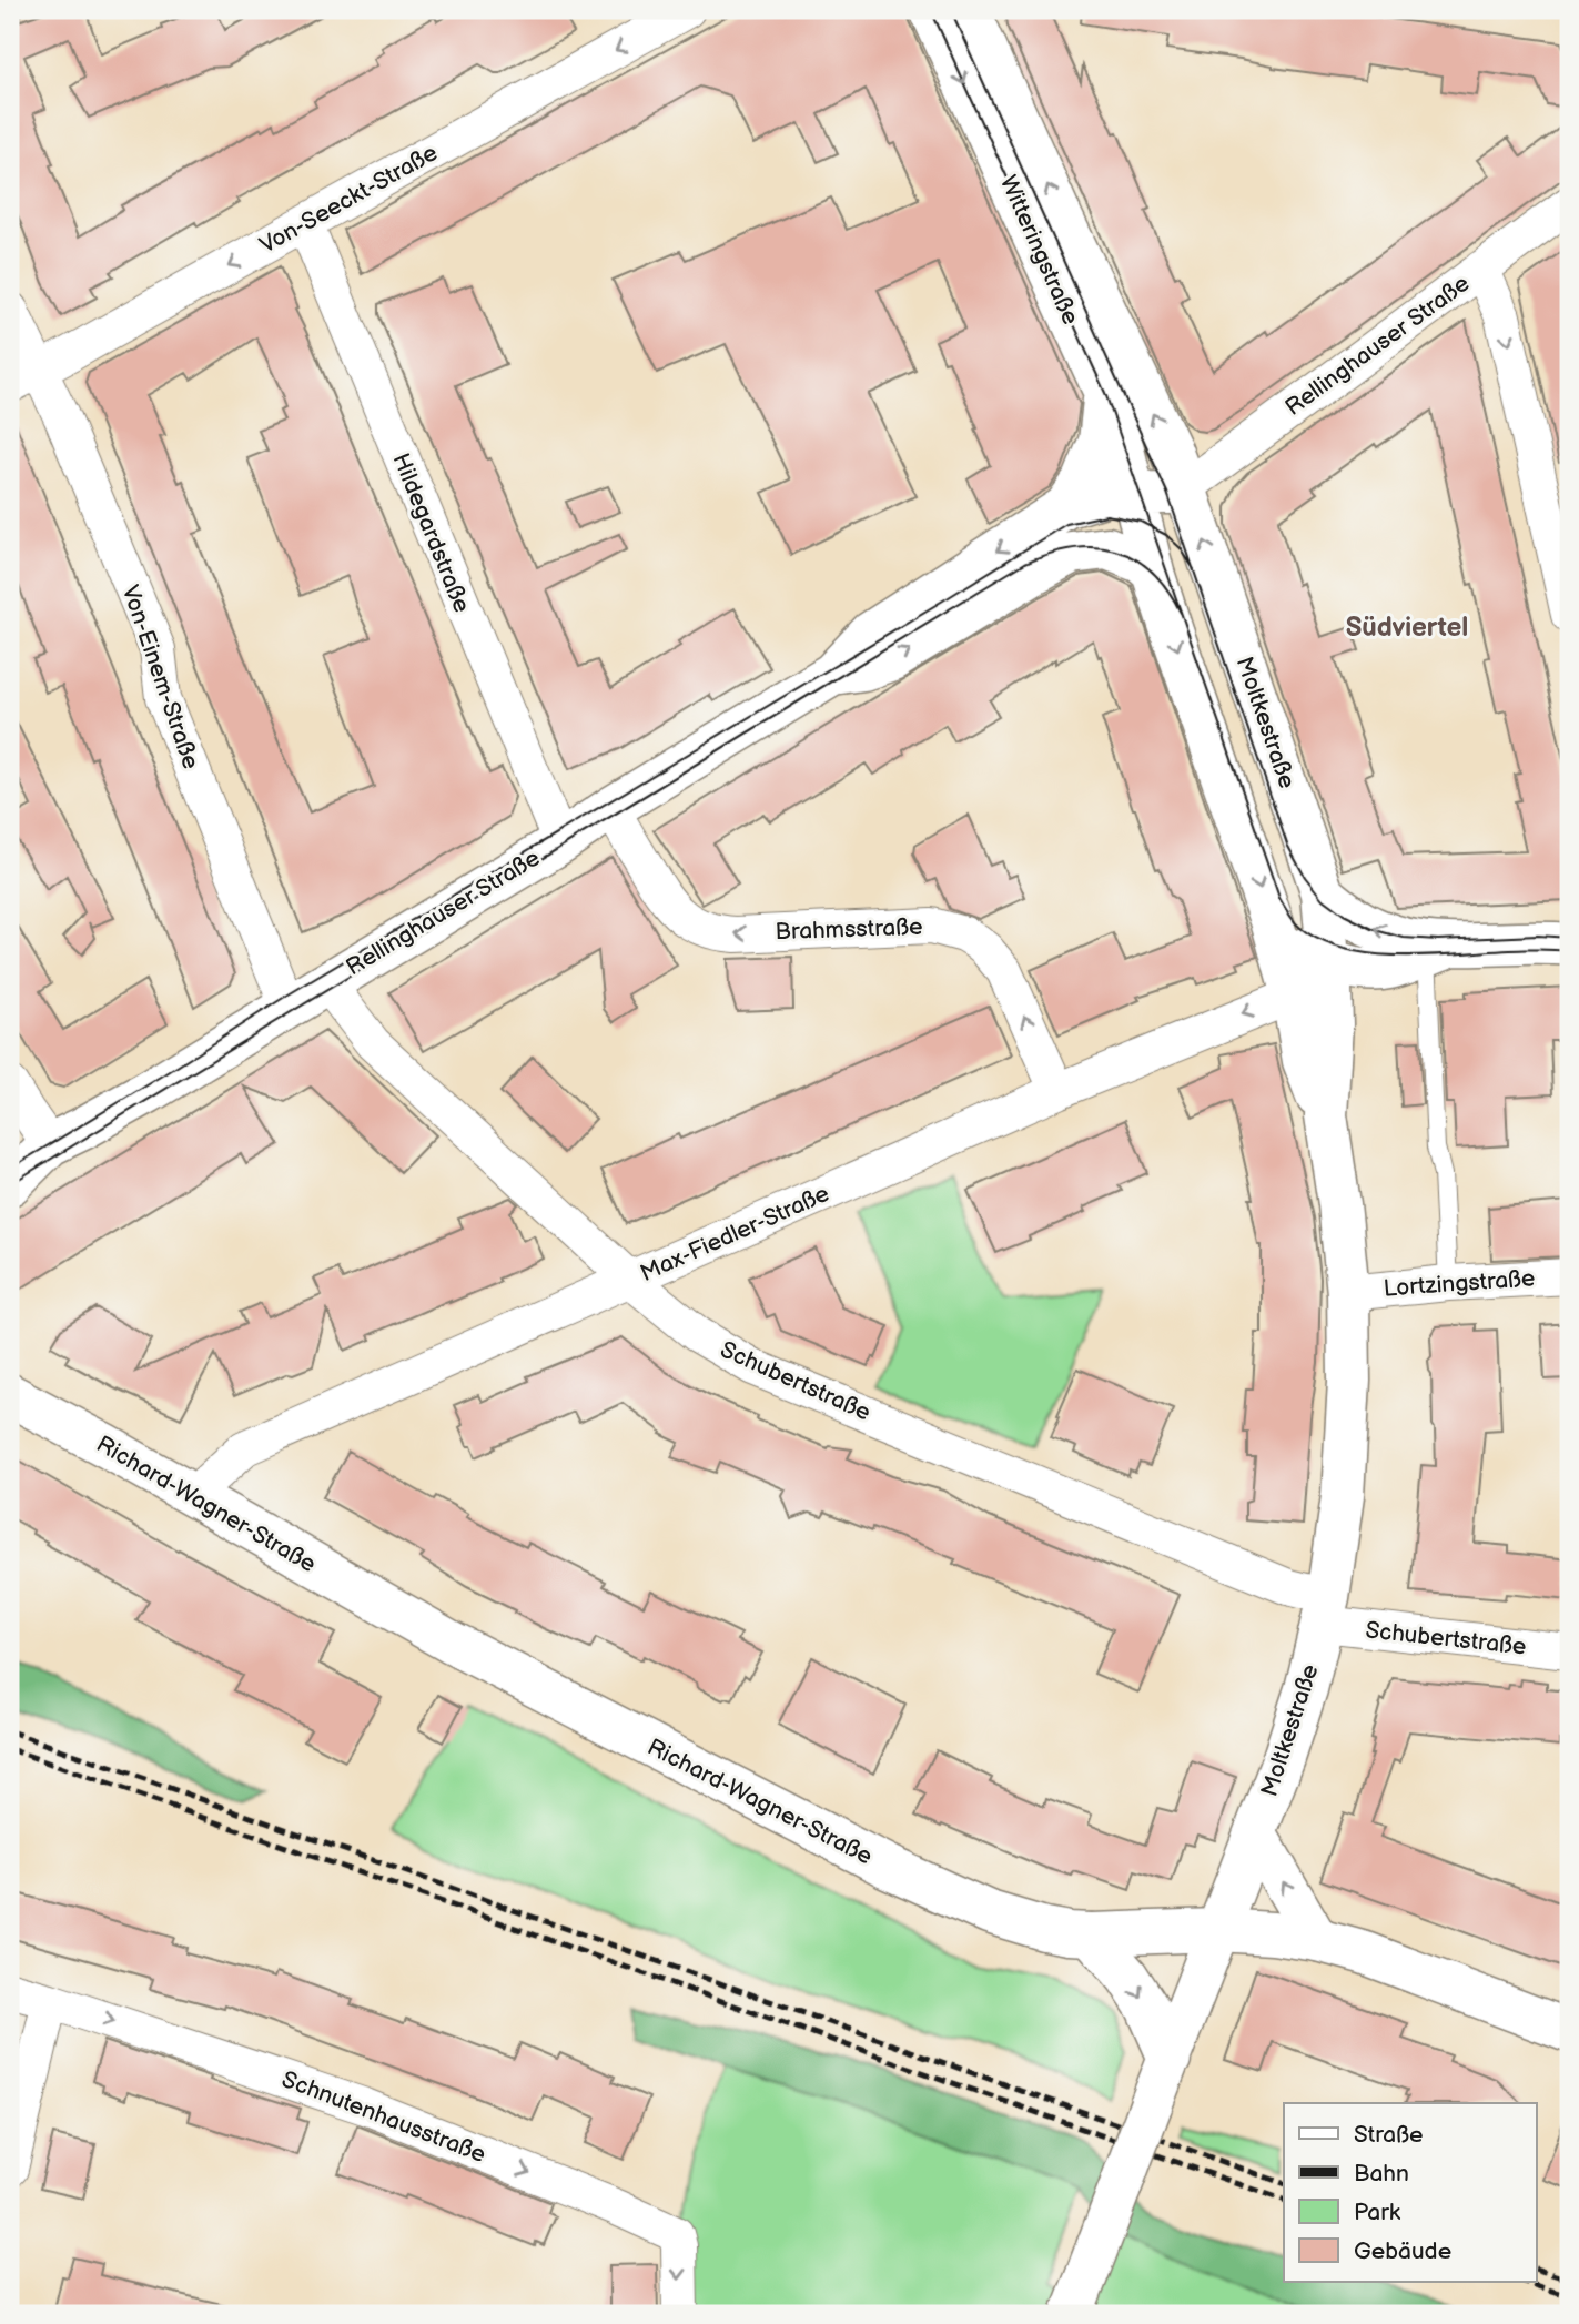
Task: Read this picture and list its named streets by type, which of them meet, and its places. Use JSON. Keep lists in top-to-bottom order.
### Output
{
  "streets": {
    "street": [
      "Von-Seeckt-Straße",
      "Witteringstraße",
      "Rellinghauser Straße",
      "Hildegardstraße",
      "Von-Einem-Straße",
      "Moltkestraße",
      "Brahmsstraße",
      "Max-Fiedler-Straße",
      "Lortzingstraße",
      "Schubertstraße",
      "Richard-Wagner-Straße",
      "Schnutenhausstraße"
    ]
  },
  "crossings": [
    ["Von-Seeckt-Straße", "Hildegardstraße"],
    ["Von-Seeckt-Straße", "Von-Einem-Straße"],
    ["Witteringstraße", "Rellinghauser Straße"],
    ["Witteringstraße", "Moltkestraße"],
    ["Rellinghauser Straße", "Hildegardstraße"],
    ["Rellinghauser Straße", "Von-Einem-Straße"],
    ["Rellinghauser Straße", "Moltkestraße"],
    ["Rellinghauser Straße", "Brahmsstraße"],
    ["Rellinghauser Straße", "Schubertstraße"],
    ["Moltkestraße", "Max-Fiedler-Straße"],
    ["Moltkestraße", "Lortzingstraße"],
    ["Moltkestraße", "Schubertstraße"],
    ["Moltkestraße", "Richard-Wagner-Straße"],
    ["Brahmsstraße", "Max-Fiedler-Straße"],
    ["Max-Fiedler-Straße", "Schubertstraße"],
    ["Max-Fiedler-Straße", "Richard-Wagner-Straße"]
  ],
  "one_way": ["Von-Seeckt-Straße", "Brahmsstraße", "Schnutenhausstraße"],
  "districts": ["Südviertel"],
  "legend": [
    "Straße",
    "Bahn",
    "Park",
    "Gebäude"
  ]
}
